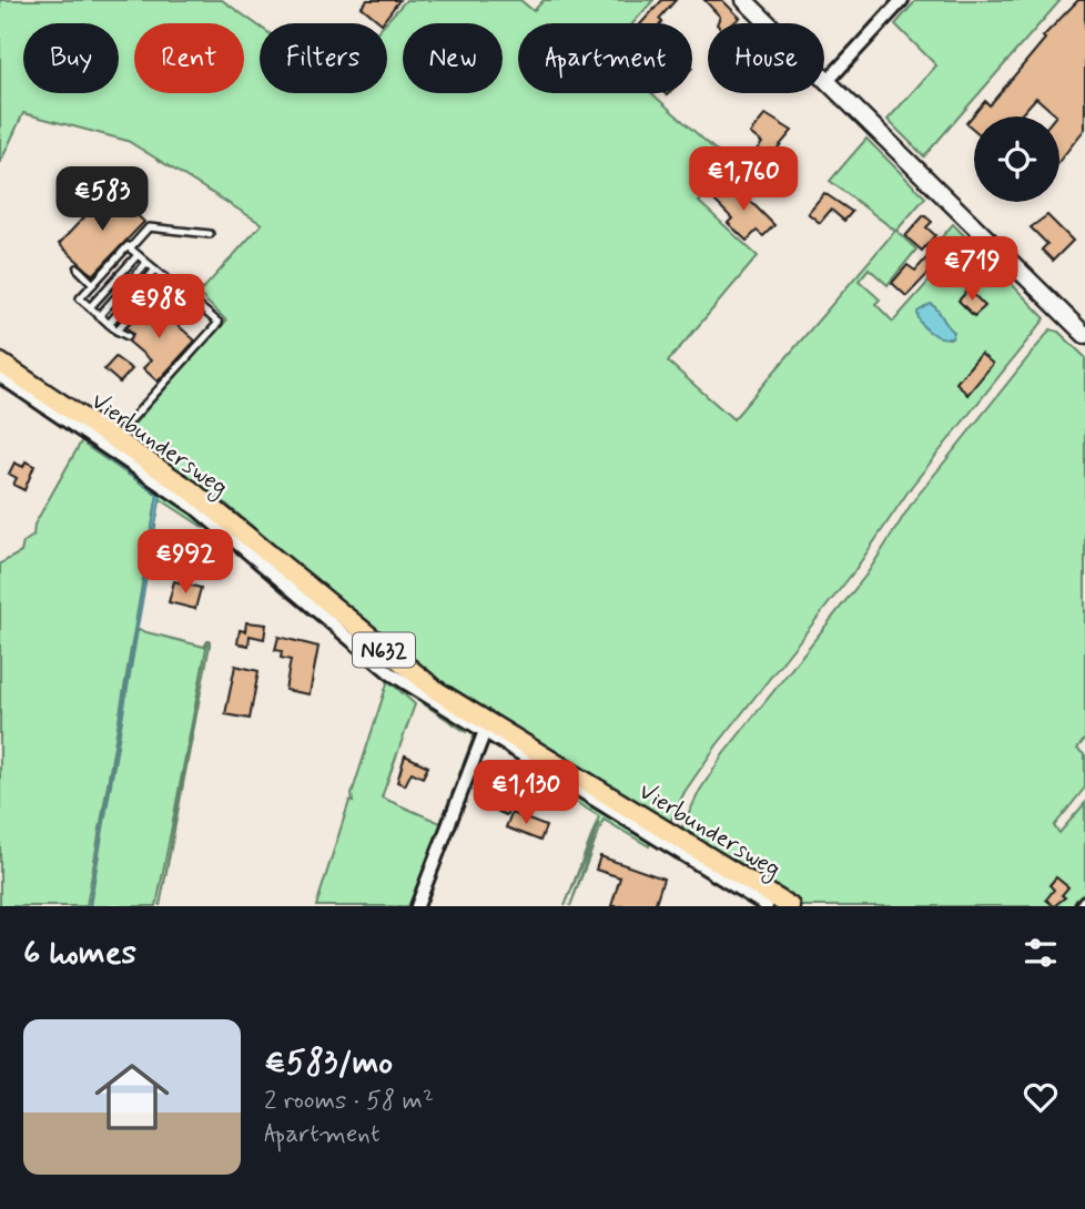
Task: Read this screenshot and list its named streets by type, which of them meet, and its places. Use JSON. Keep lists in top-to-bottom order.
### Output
{
  "streets": {
    "main road": ["Vierbundersweg", "N632"]
  },
  "page": {
    "chip": [
      "Buy",
      "Rent",
      "Filters",
      "New",
      "Apartment",
      "House"
    ],
    "price": [
      "€1,760",
      "€583",
      "€719",
      "€988",
      "€992",
      "€1,130"
    ],
    "heading": "6 homes",
    "list": [
      {
        "name": "€583/mo",
        "note": "2 rooms · 58 m² · Apartment"
      }
    ]
  }
}
